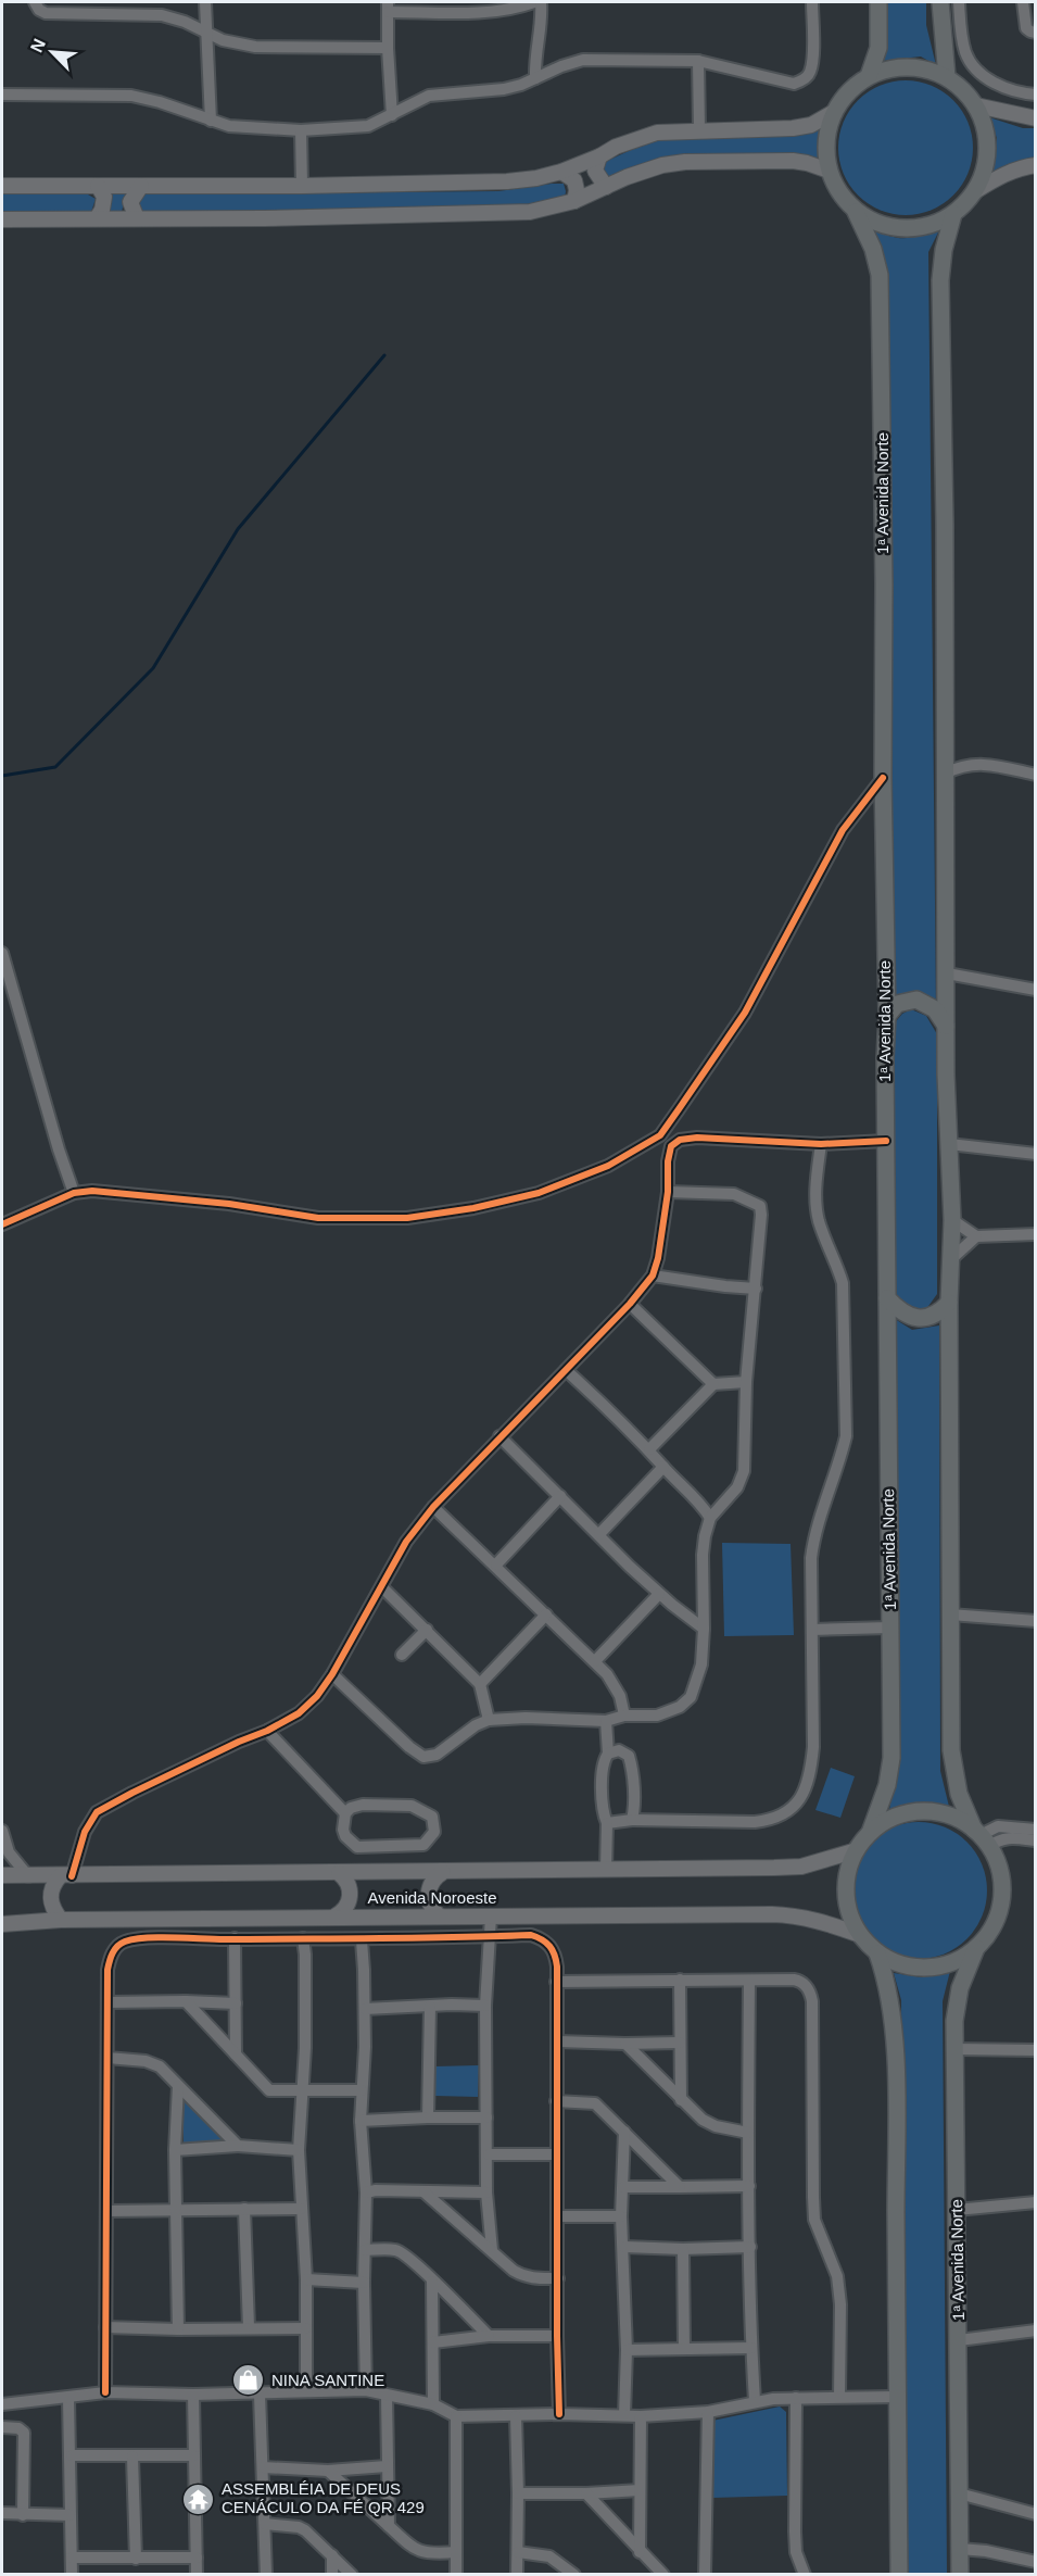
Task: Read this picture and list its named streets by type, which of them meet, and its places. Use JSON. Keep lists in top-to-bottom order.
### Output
{
  "streets": {
    "main road": ["1ᵃ Avenida Norte"],
    "street": ["Avenida Noroeste"]
  },
  "crossings": [
    ["1ᵃ Avenida Norte", "Avenida Noroeste"]
  ],
  "places": {
    "shop": ["NINA SANTINE"],
    "temple": ["ASSEMBLÉIA DE DEUS CENÁCULO DA FÉ QR 429"]
  },
  "north": "top left"
}
